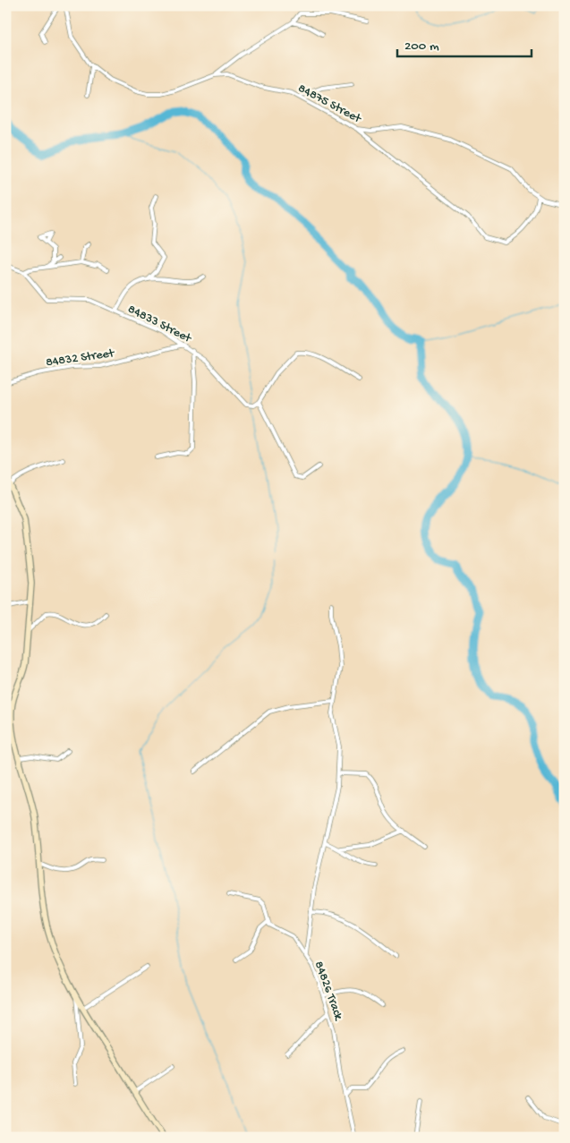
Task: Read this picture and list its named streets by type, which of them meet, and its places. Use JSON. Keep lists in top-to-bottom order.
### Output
{
  "streets": {
    "street": [
      "84875 Street",
      "84833 Street",
      "84832 Street",
      "84826 Track"
    ]
  },
  "crossings": [
    ["84833 Street", "84832 Street"]
  ],
  "scale_bar": "200 m"
}
